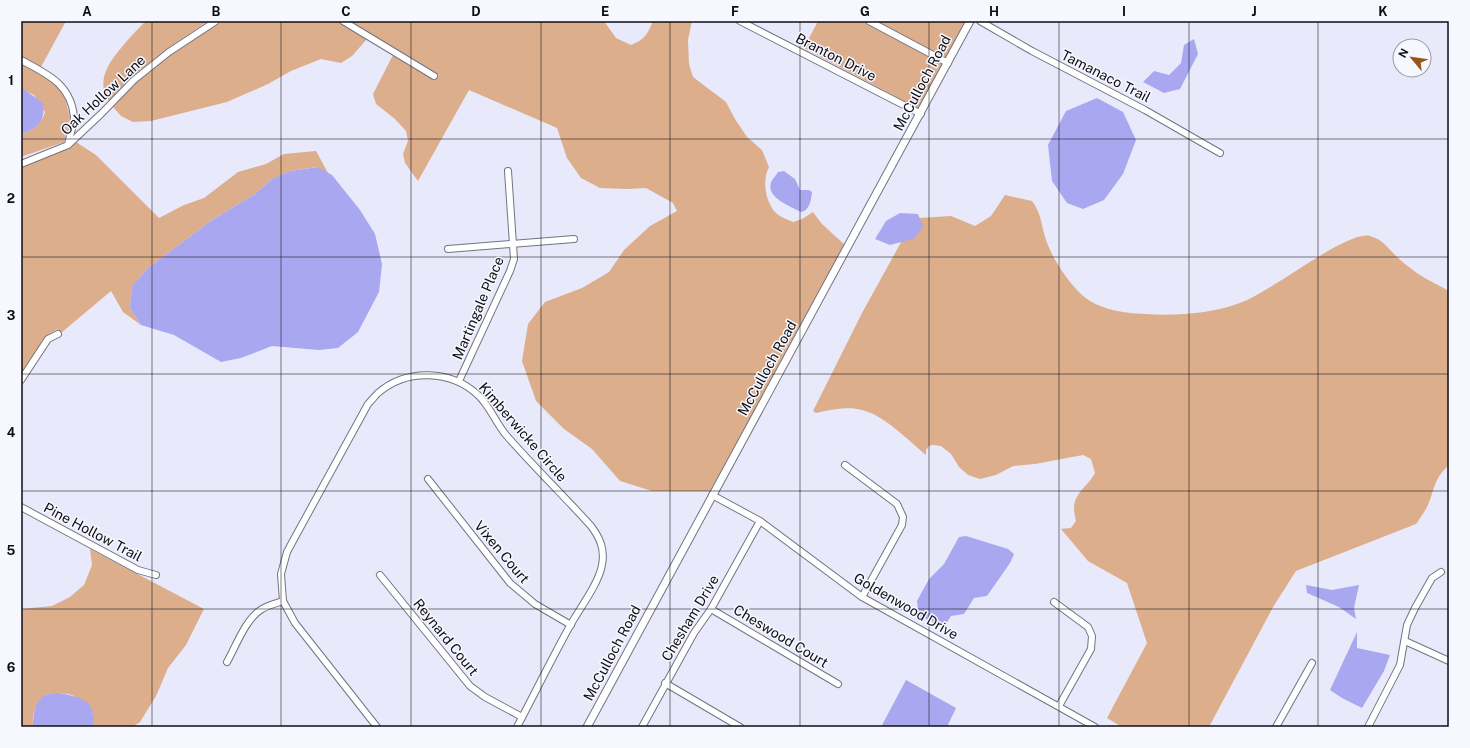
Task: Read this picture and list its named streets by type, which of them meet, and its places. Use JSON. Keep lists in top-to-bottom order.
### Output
{
  "streets": {
    "street": [
      "Branton Drive",
      "Tamanaco Trail",
      "McCulloch Road",
      "Oak Hollow Lane",
      "Martingale Place",
      "Kimberwicke Circle",
      "Pine Hollow Trail",
      "Vixen Court",
      "Goldenwood Drive",
      "Chesham Drive",
      "Cheswood Court",
      "Reynard Court"
    ]
  },
  "crossings": [
    ["Branton Drive", "McCulloch Road"],
    ["McCulloch Road", "Goldenwood Drive"],
    ["Martingale Place", "Kimberwicke Circle"],
    ["Kimberwicke Circle", "Vixen Court"],
    ["Kimberwicke Circle", "Reynard Court"],
    ["Goldenwood Drive", "Chesham Drive"],
    ["Chesham Drive", "Cheswood Court"]
  ],
  "north": "top left",
  "grid": {
    "columns": [
      "A",
      "B",
      "C",
      "D",
      "E",
      "F",
      "G",
      "H",
      "I",
      "J",
      "K"
    ],
    "rows": [
      "1",
      "2",
      "3",
      "4",
      "5",
      "6"
    ]
  }
}
